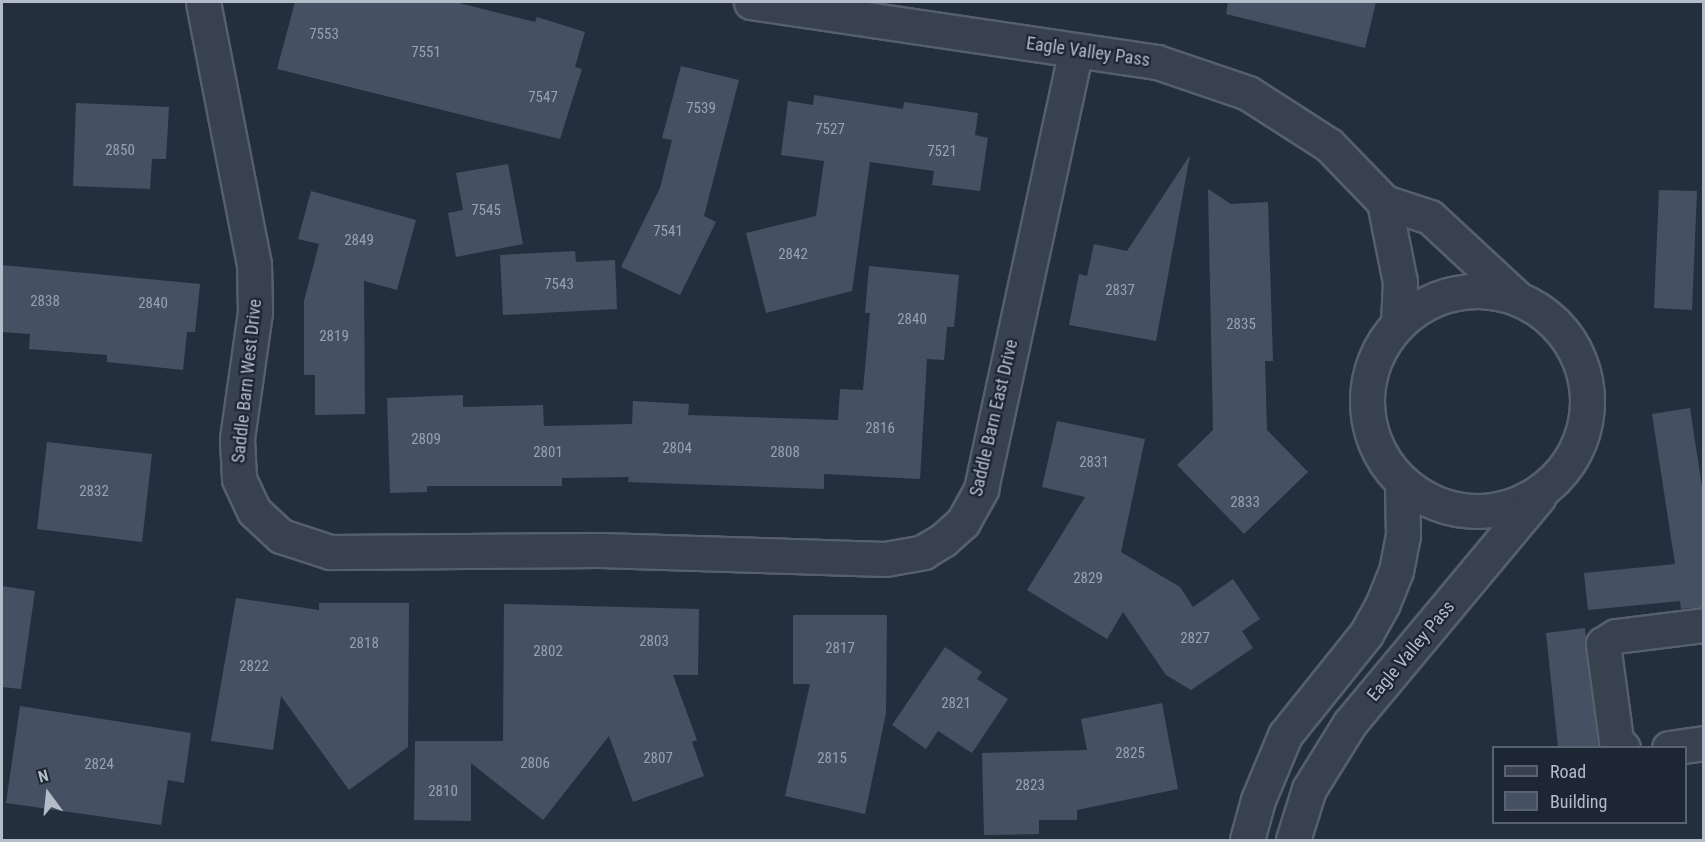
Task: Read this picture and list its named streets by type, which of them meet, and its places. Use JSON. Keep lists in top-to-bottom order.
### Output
{
  "streets": {
    "street": ["Eagle Valley Pass", "Saddle Barn West Drive", "Saddle Barn East Drive"]
  },
  "crossings": [
    ["Eagle Valley Pass", "Saddle Barn East Drive"],
    ["Saddle Barn West Drive", "Saddle Barn East Drive"]
  ],
  "house_numbers": [
    "7553",
    "7551",
    "7547",
    "7539",
    "7527",
    "2850",
    "7521",
    "7545",
    "7541",
    "2849",
    "2842",
    "7543",
    "2837",
    "2838",
    "2840",
    "2840",
    "2835",
    "2819",
    "2816",
    "2809",
    "2804",
    "2801",
    "2808",
    "2831",
    "2832",
    "2833",
    "2829",
    "2827",
    "2803",
    "2818",
    "2817",
    "2802",
    "2822",
    "2821",
    "2825",
    "2807",
    "2815",
    "2806",
    "2824",
    "2823",
    "2810"
  ],
  "legend": ["Road", "Building"],
  "north": "top"
}
